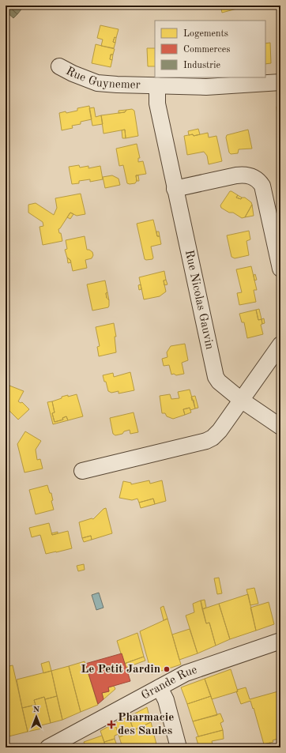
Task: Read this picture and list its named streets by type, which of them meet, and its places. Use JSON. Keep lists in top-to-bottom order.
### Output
{
  "streets": {
    "street": ["Rue Guynemer", "Rue Nicolas Gauvin", "Grande Rue"]
  },
  "crossings": [
    ["Rue Guynemer", "Rue Nicolas Gauvin"]
  ],
  "places": {
    "other": ["Le Petit Jardin"],
    "health": ["Pharmacie des Saules"]
  },
  "legend": ["Logements", "Commerces", "Industrie"],
  "north": "top"
}
